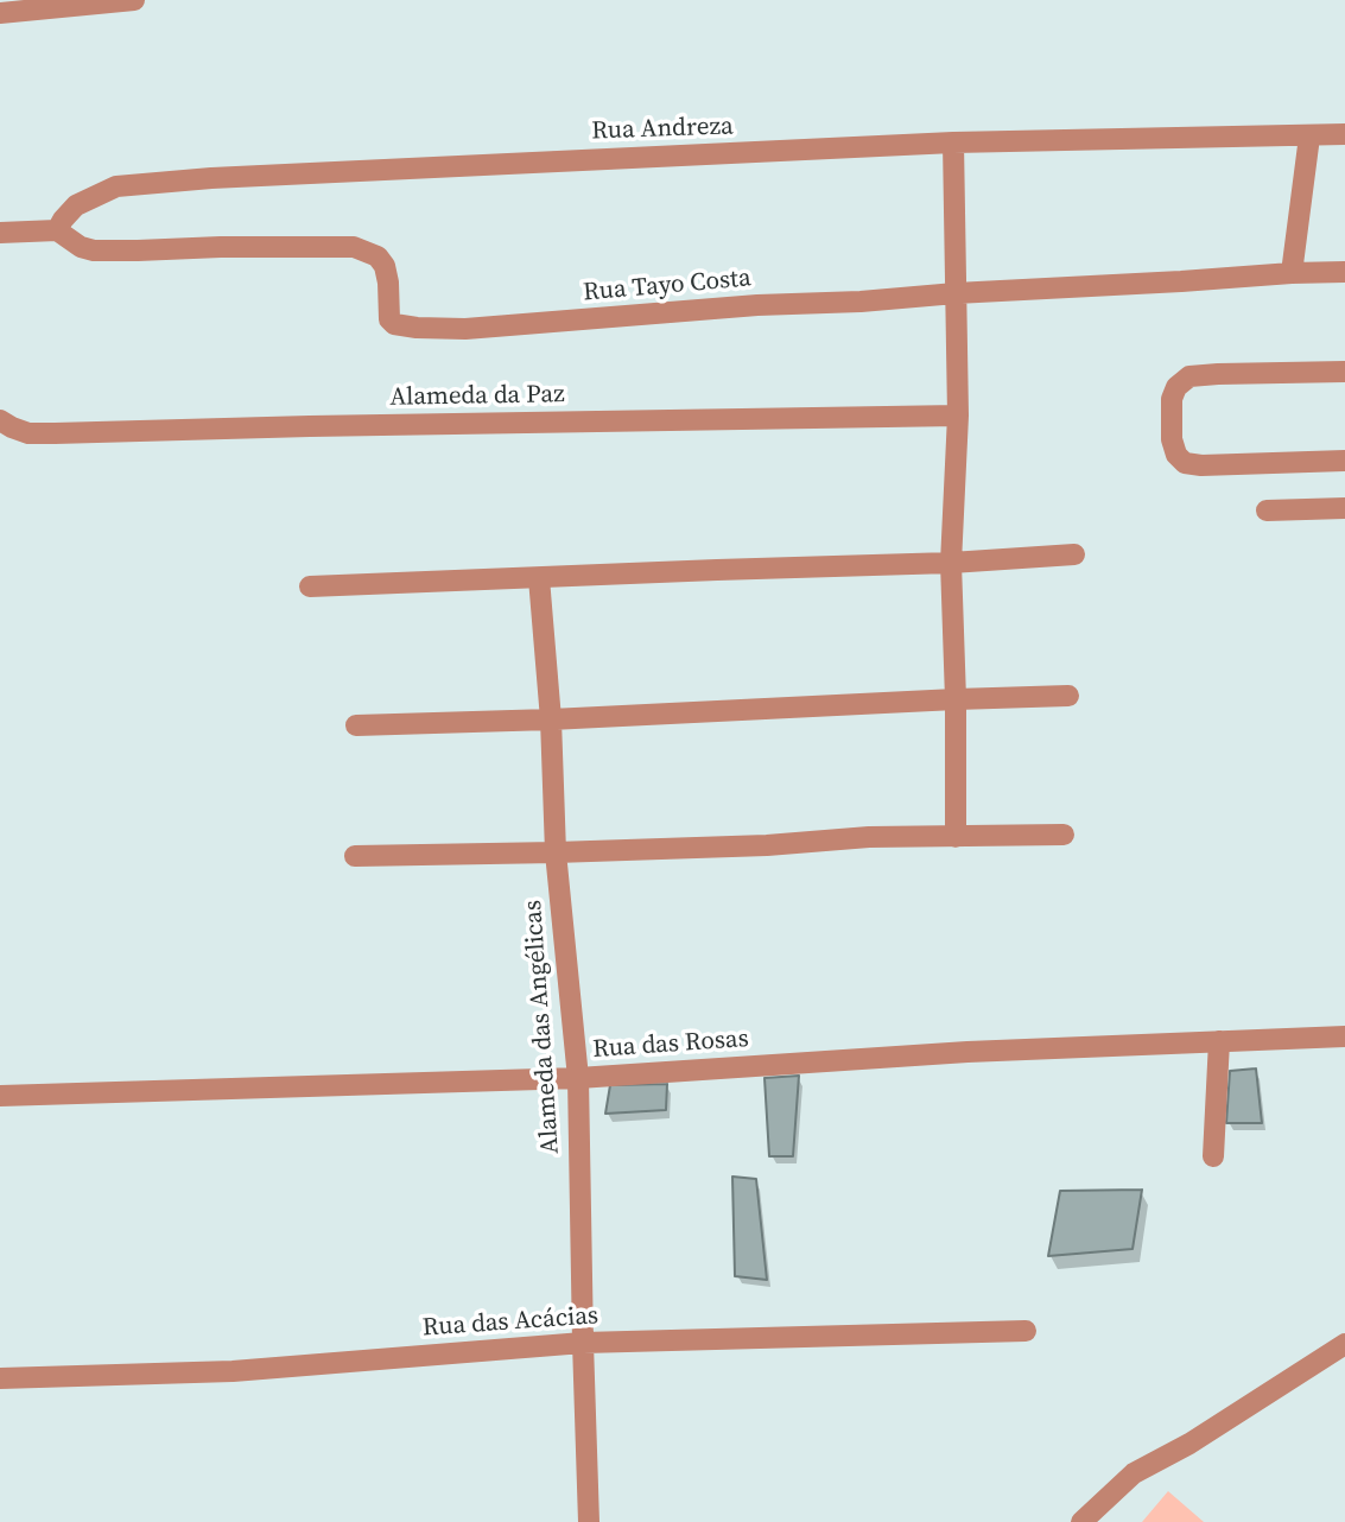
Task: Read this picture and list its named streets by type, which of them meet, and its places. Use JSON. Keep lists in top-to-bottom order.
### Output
{
  "streets": {
    "street": [
      "Rua Andreza",
      "Rua Tayo Costa",
      "Alameda da Paz",
      "Alameda das Angélicas",
      "Rua das Rosas",
      "Rua das Acácias"
    ]
  },
  "crossings": [
    ["Rua Andreza", "Rua Tayo Costa"],
    ["Alameda das Angélicas", "Rua das Rosas"],
    ["Alameda das Angélicas", "Rua das Acácias"]
  ]
}
